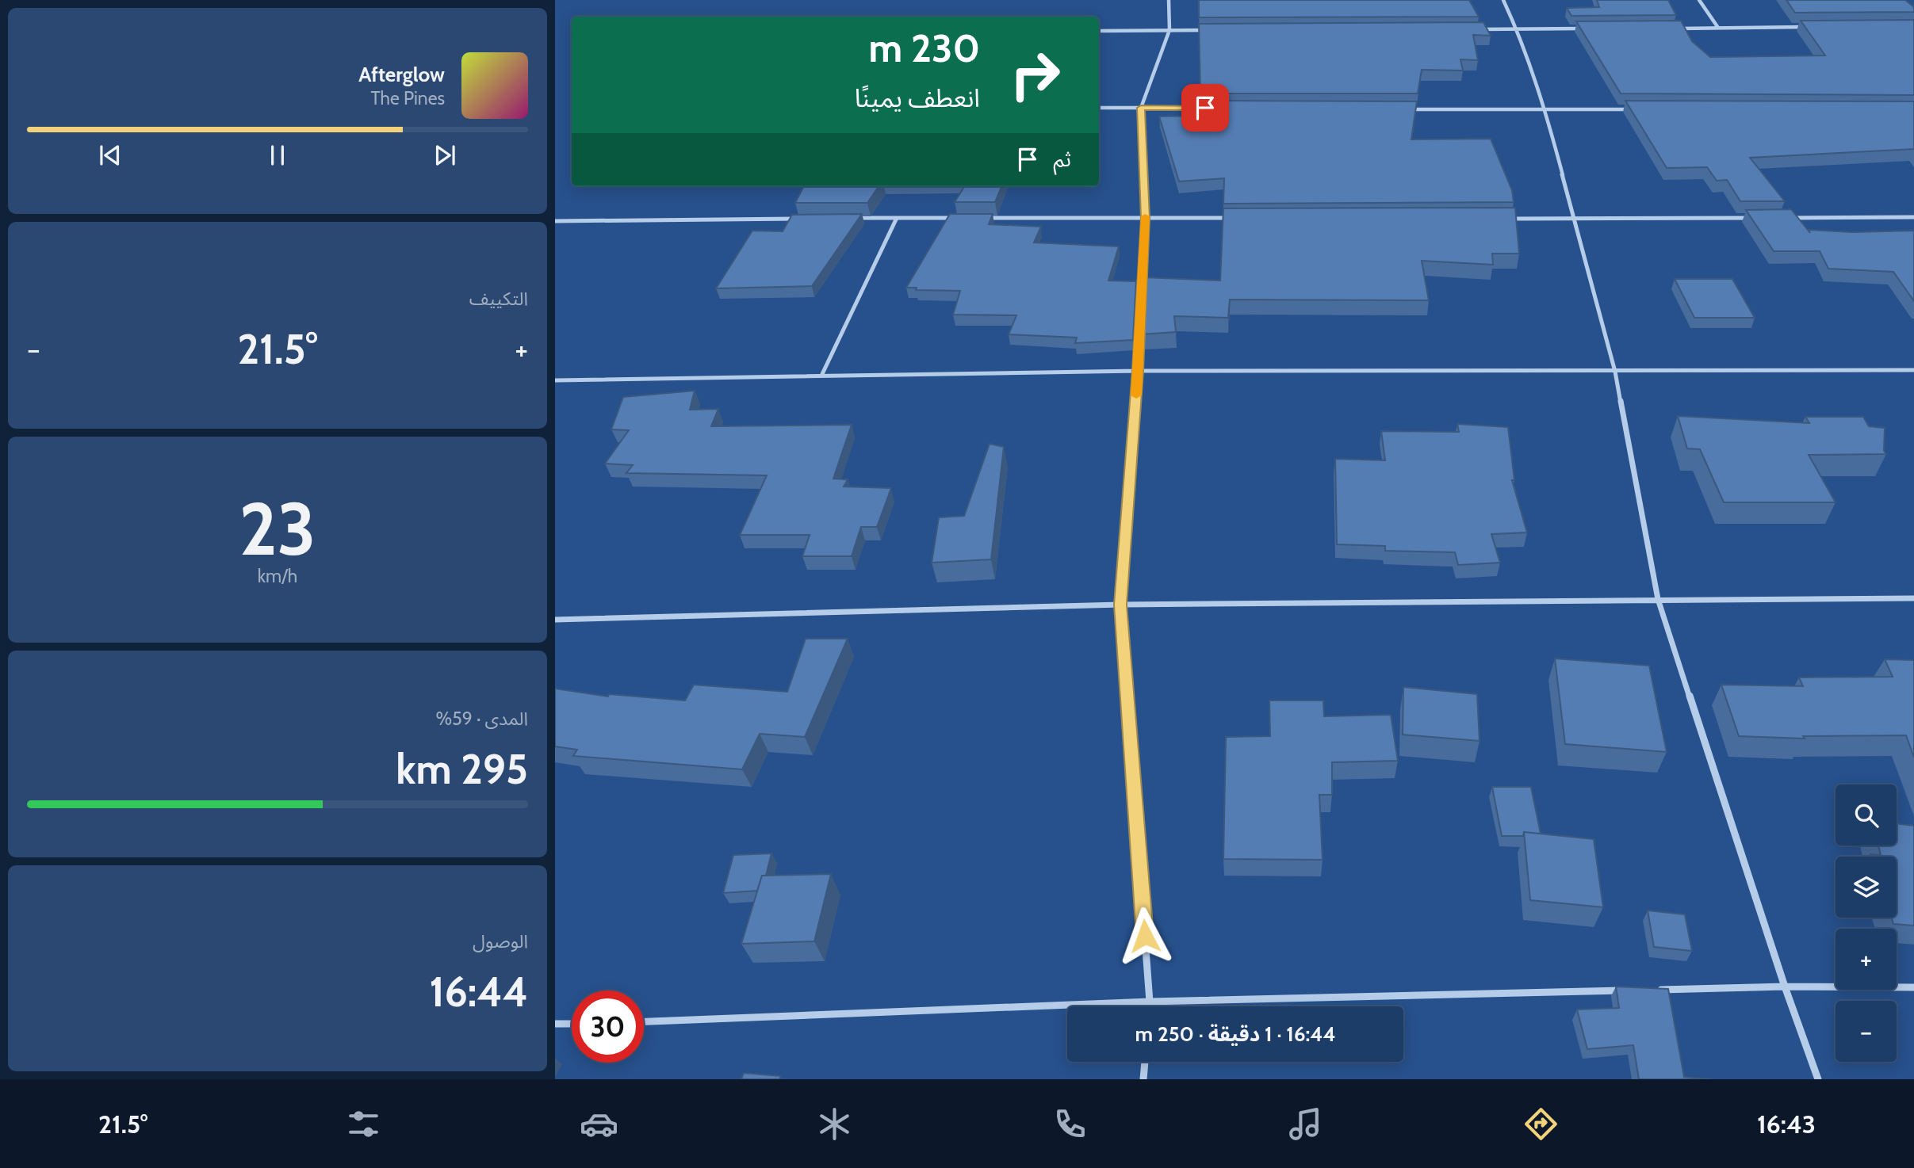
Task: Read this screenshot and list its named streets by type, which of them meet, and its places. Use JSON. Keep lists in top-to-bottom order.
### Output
{
  "page": {
    "turn": ["230 m", "انعطف يمينًا"],
    "song": ["Afterglow", "The Pines"],
    "then": "ثم",
    "tile": [
      "التكييف",
      ["23", "km/h"],
      ["المدى · 59%", "295 km"],
      ["الوصول", "16:44"]
    ],
    "heat": ["−", "21.5°", "+"],
    "map_buttons": ["+", "−"],
    "limit": "30",
    "trip": "16:44 · 1 دقيقة · 250 m",
    "tabs": ["16:43", "21.5°"]
  }
}
